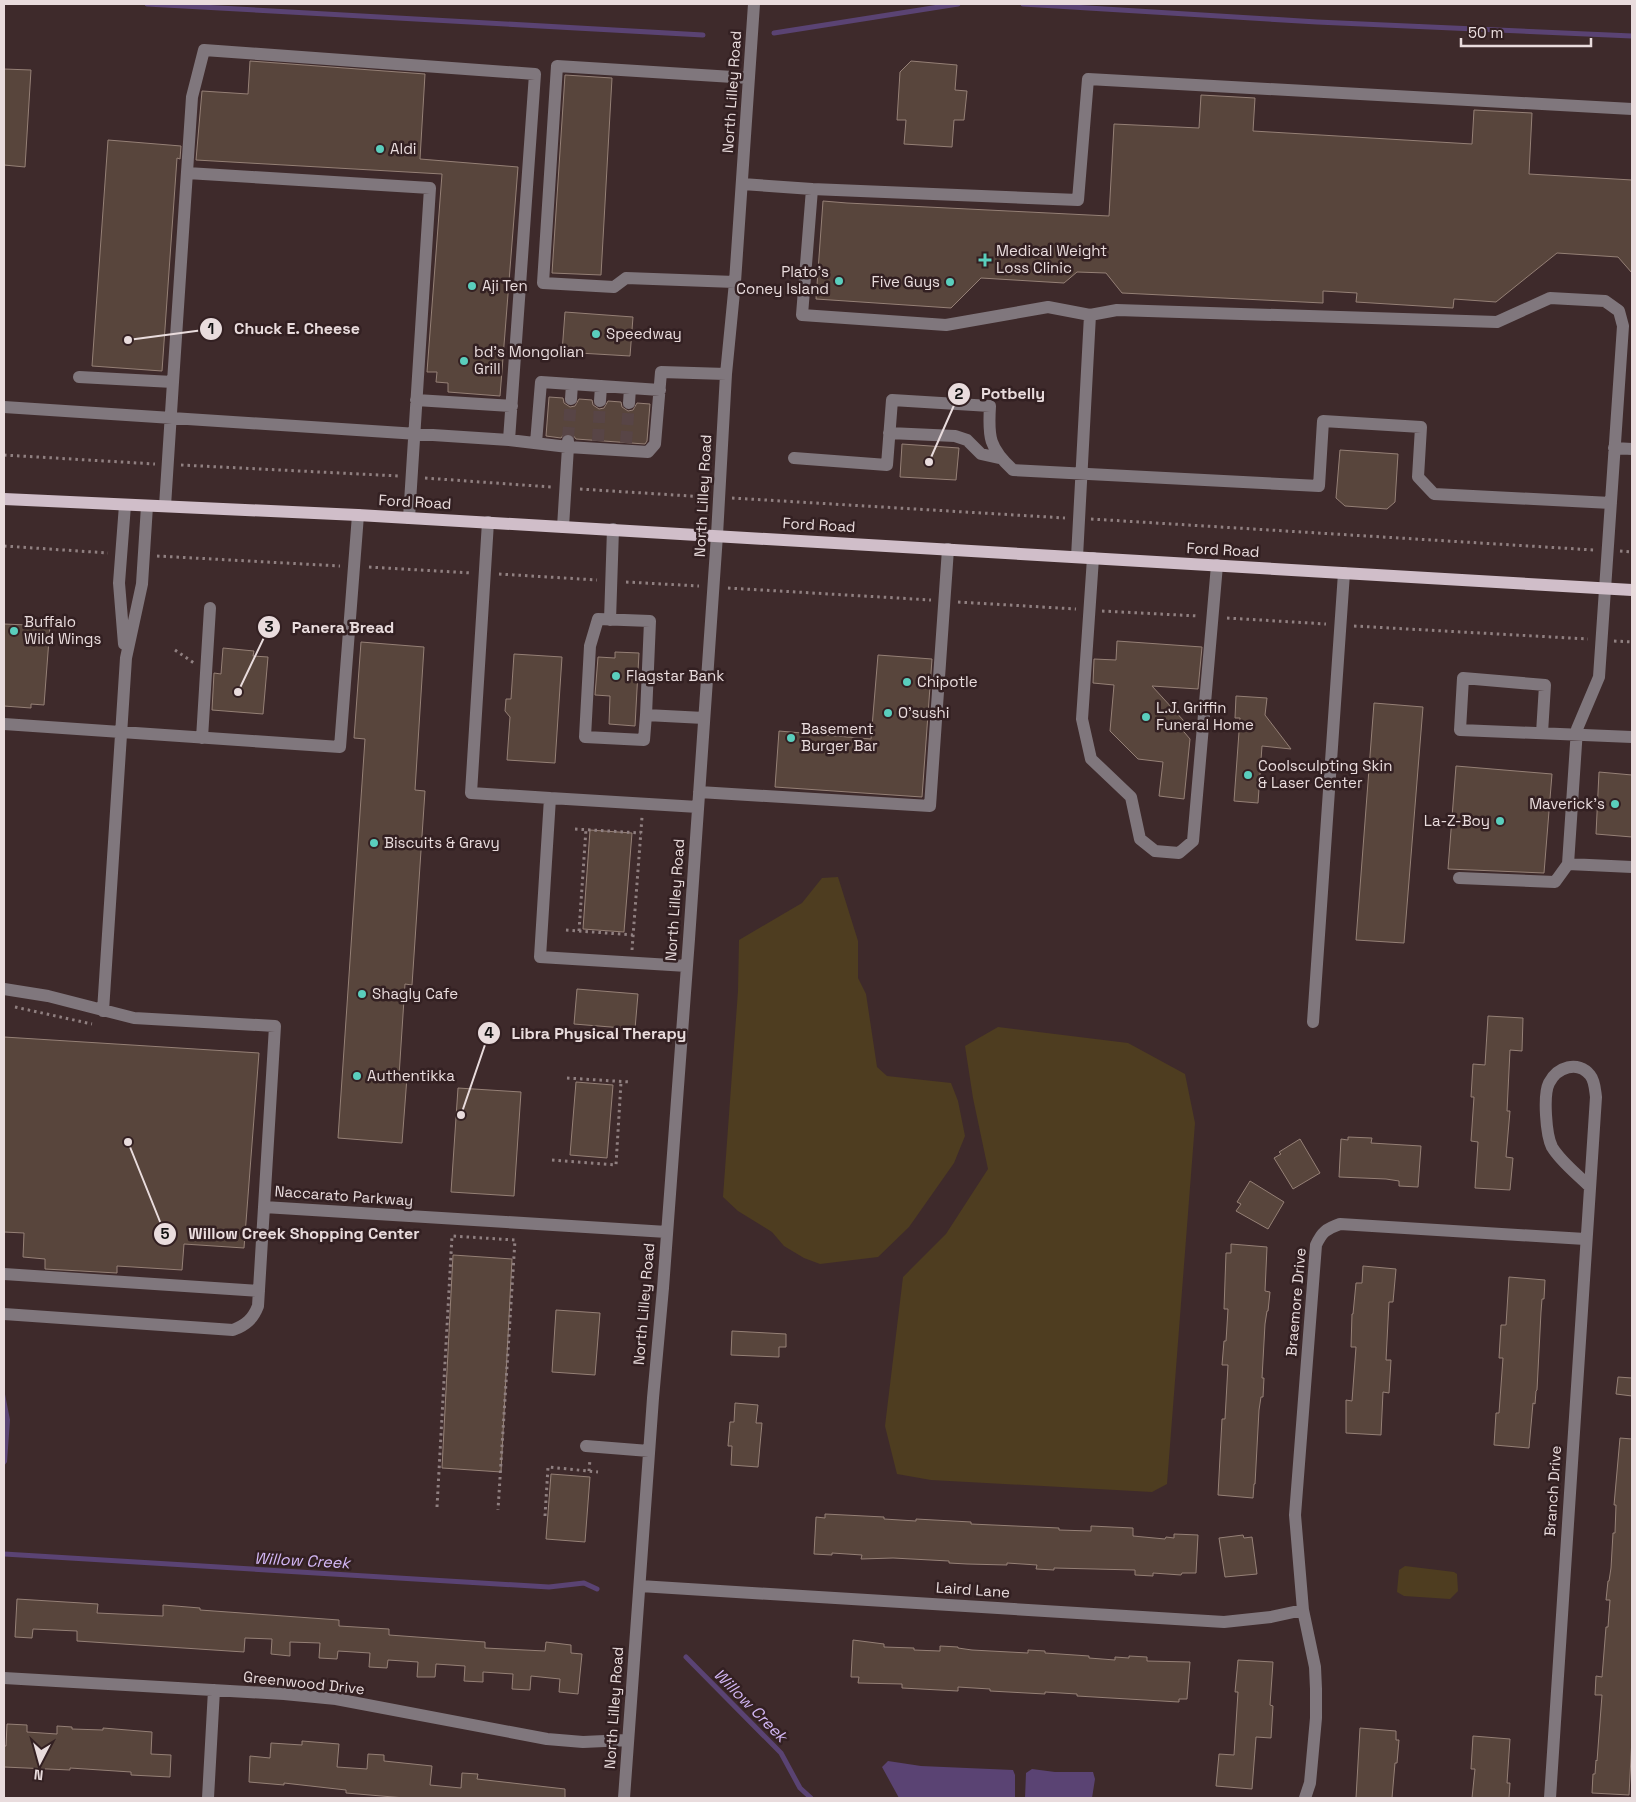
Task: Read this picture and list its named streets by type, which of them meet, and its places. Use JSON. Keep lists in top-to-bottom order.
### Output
{
  "streets": {
    "main road": ["Ford Road"],
    "street": [
      "North Lilley Road",
      "Naccarato Parkway",
      "Braemore Drive",
      "Branch Drive",
      "Laird Lane",
      "Greenwood Drive"
    ]
  },
  "crossings": [
    ["North Lilley Road", "Ford Road"],
    ["North Lilley Road", "Naccarato Parkway"],
    ["North Lilley Road", "Laird Lane"],
    ["North Lilley Road", "Greenwood Drive"],
    ["Braemore Drive", "Branch Drive"],
    ["Braemore Drive", "Laird Lane"]
  ],
  "water": ["Willow Creek"],
  "places": {
    "other": [
      "Aldi",
      "Plato's Coney Island",
      "Five Guys",
      "Aji Ten",
      "Speedway",
      "Chuck E. Cheese",
      "bd's Mongolian Grill",
      "Potbelly",
      "Buffalo Wild Wings",
      "Flagstar Bank",
      "Chipotle",
      "Panera Bread",
      "O'sushi",
      "L.J. Griffin Funeral Home",
      "Basement Burger Bar",
      "Coolsculpting Skin & Laser Center",
      "Maverick's",
      "La-Z-Boy",
      "Biscuits & Gravy",
      "Shagly Cafe",
      "Authentikka",
      "Libra Physical Therapy",
      "Willow Creek Shopping Center"
    ],
    "health": ["Medical Weight Loss Clinic"]
  },
  "scale_bar": "50 m",
  "north": "bottom"
}
